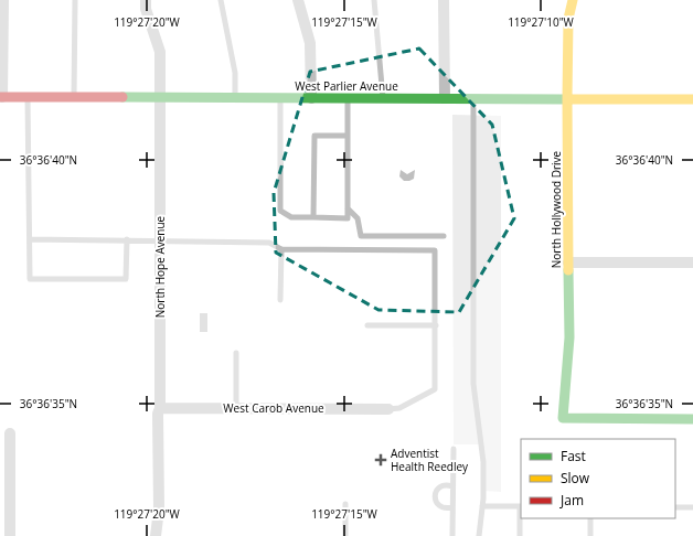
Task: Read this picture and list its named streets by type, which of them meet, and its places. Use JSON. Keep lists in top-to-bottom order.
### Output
{
  "streets": {
    "street": [
      "West Parlier Avenue",
      "North Hollywood Drive",
      "North Hope Avenue",
      "West Carob Avenue"
    ]
  },
  "crossings": [
    ["West Parlier Avenue", "North Hollywood Drive"],
    ["West Parlier Avenue", "North Hope Avenue"],
    ["North Hope Avenue", "West Carob Avenue"]
  ],
  "places": {
    "health": ["Adventist Health Reedley"]
  },
  "legend": ["Fast", "Slow", "Jam"],
  "coordinates": [
    "119°27'20\"W",
    "119°27'15\"W",
    "119°27'10\"W",
    "36°36'40\"N",
    "36°36'35\"N"
  ]
}
